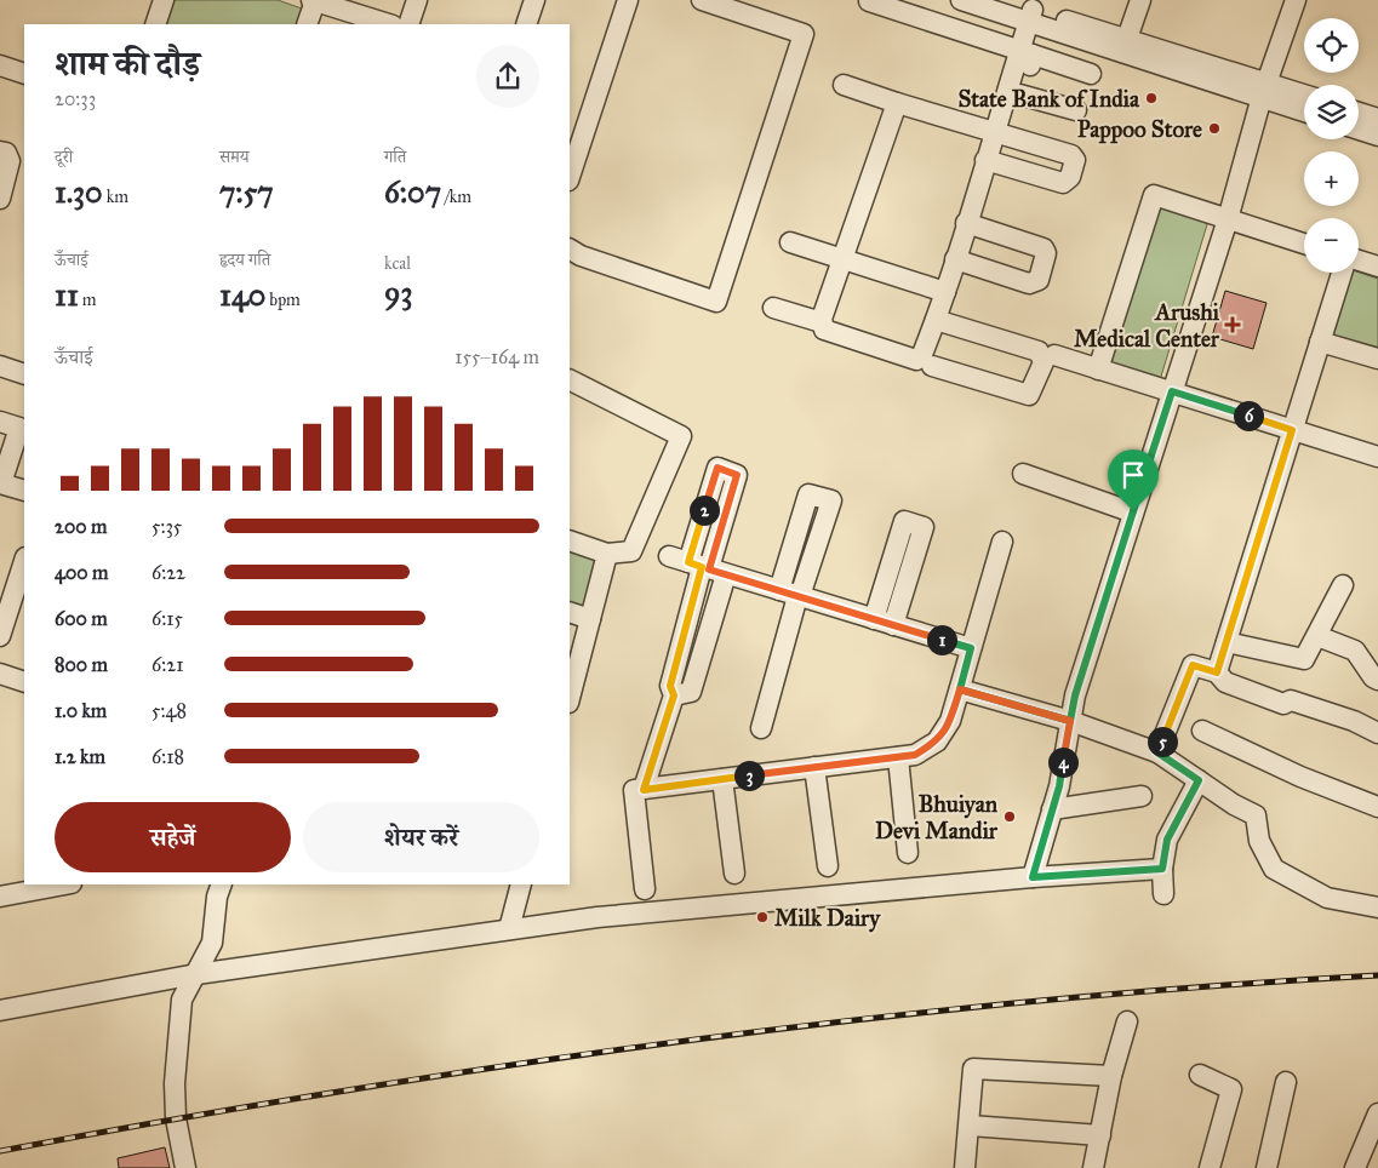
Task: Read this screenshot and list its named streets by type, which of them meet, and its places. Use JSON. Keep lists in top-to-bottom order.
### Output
{
  "places": {
    "other": [
      "State Bank of India",
      "Pappoo Store",
      "Bhuiyan Devi Mandir",
      "Milk Dairy"
    ],
    "health": ["Arushi Medical Center"]
  },
  "page": {
    "map_buttons": ["+", "−"],
    "heading": ["शाम की दौड़", "20:33"],
    "stats": [
      ["दूरी", "1.30 km"],
      ["समय", "7:57"],
      ["गति", "6:07 /km"],
      ["ऊँचाई", "11 m"],
      ["हृदय गति", "140 bpm"],
      ["kcal", "93"]
    ],
    "chart": ["ऊँचाई", "155–164 m"],
    "pins": [
      "6",
      "2",
      "1",
      "5",
      "4",
      "3"
    ],
    "list": [
      {
        "name": "200 m",
        "note": "5:35"
      },
      {
        "name": "400 m",
        "note": "6:22"
      },
      {
        "name": "600 m",
        "note": "6:15"
      },
      {
        "name": "800 m",
        "note": "6:21"
      },
      {
        "name": "1.0 km",
        "note": "5:48"
      },
      {
        "name": "1.2 km",
        "note": "6:18"
      }
    ],
    "buttons": ["सहेजें", "शेयर करें"]
  }
}
